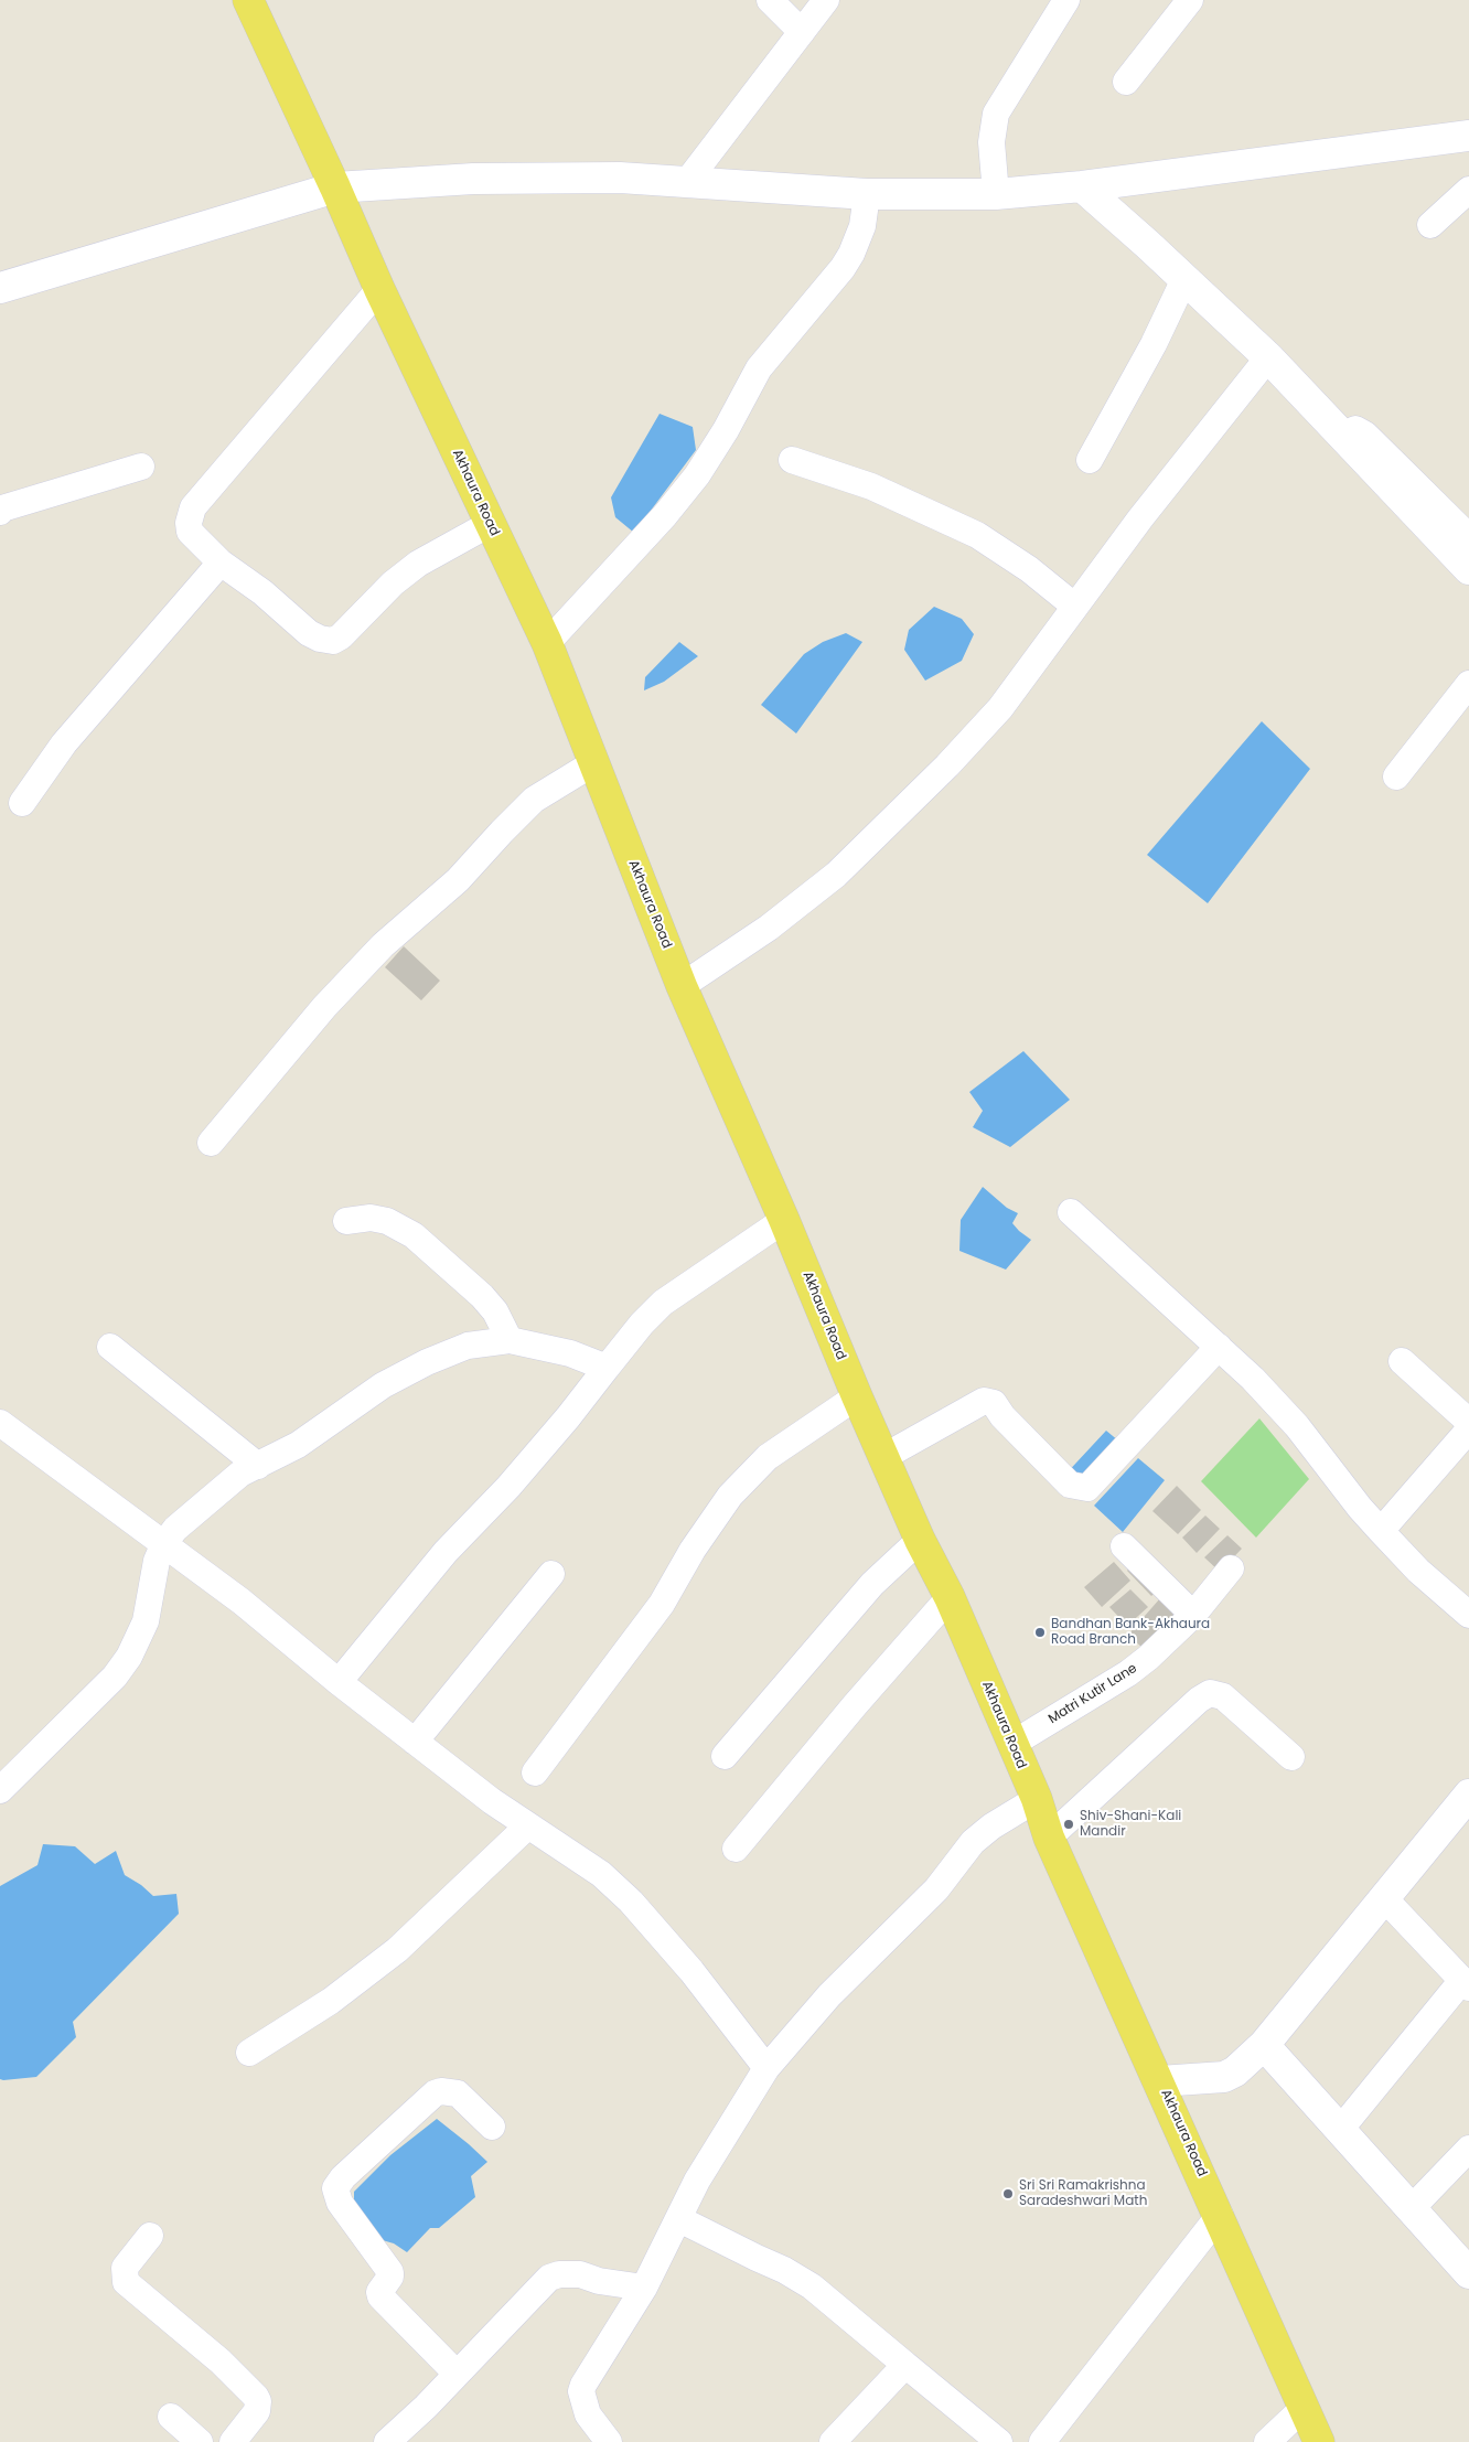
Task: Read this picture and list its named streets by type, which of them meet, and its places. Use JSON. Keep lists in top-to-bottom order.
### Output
{
  "streets": {
    "main road": ["Akhaura Road"],
    "street": ["Matri Kutir Lane"]
  },
  "crossings": [
    ["Akhaura Road", "Matri Kutir Lane"]
  ],
  "places": ["Bandhan Bank-Akhaura Road Branch", "Shiv-Shani-Kali Mandir", "Sri Sri Ramakrishna Saradeshwari Math"]
}
